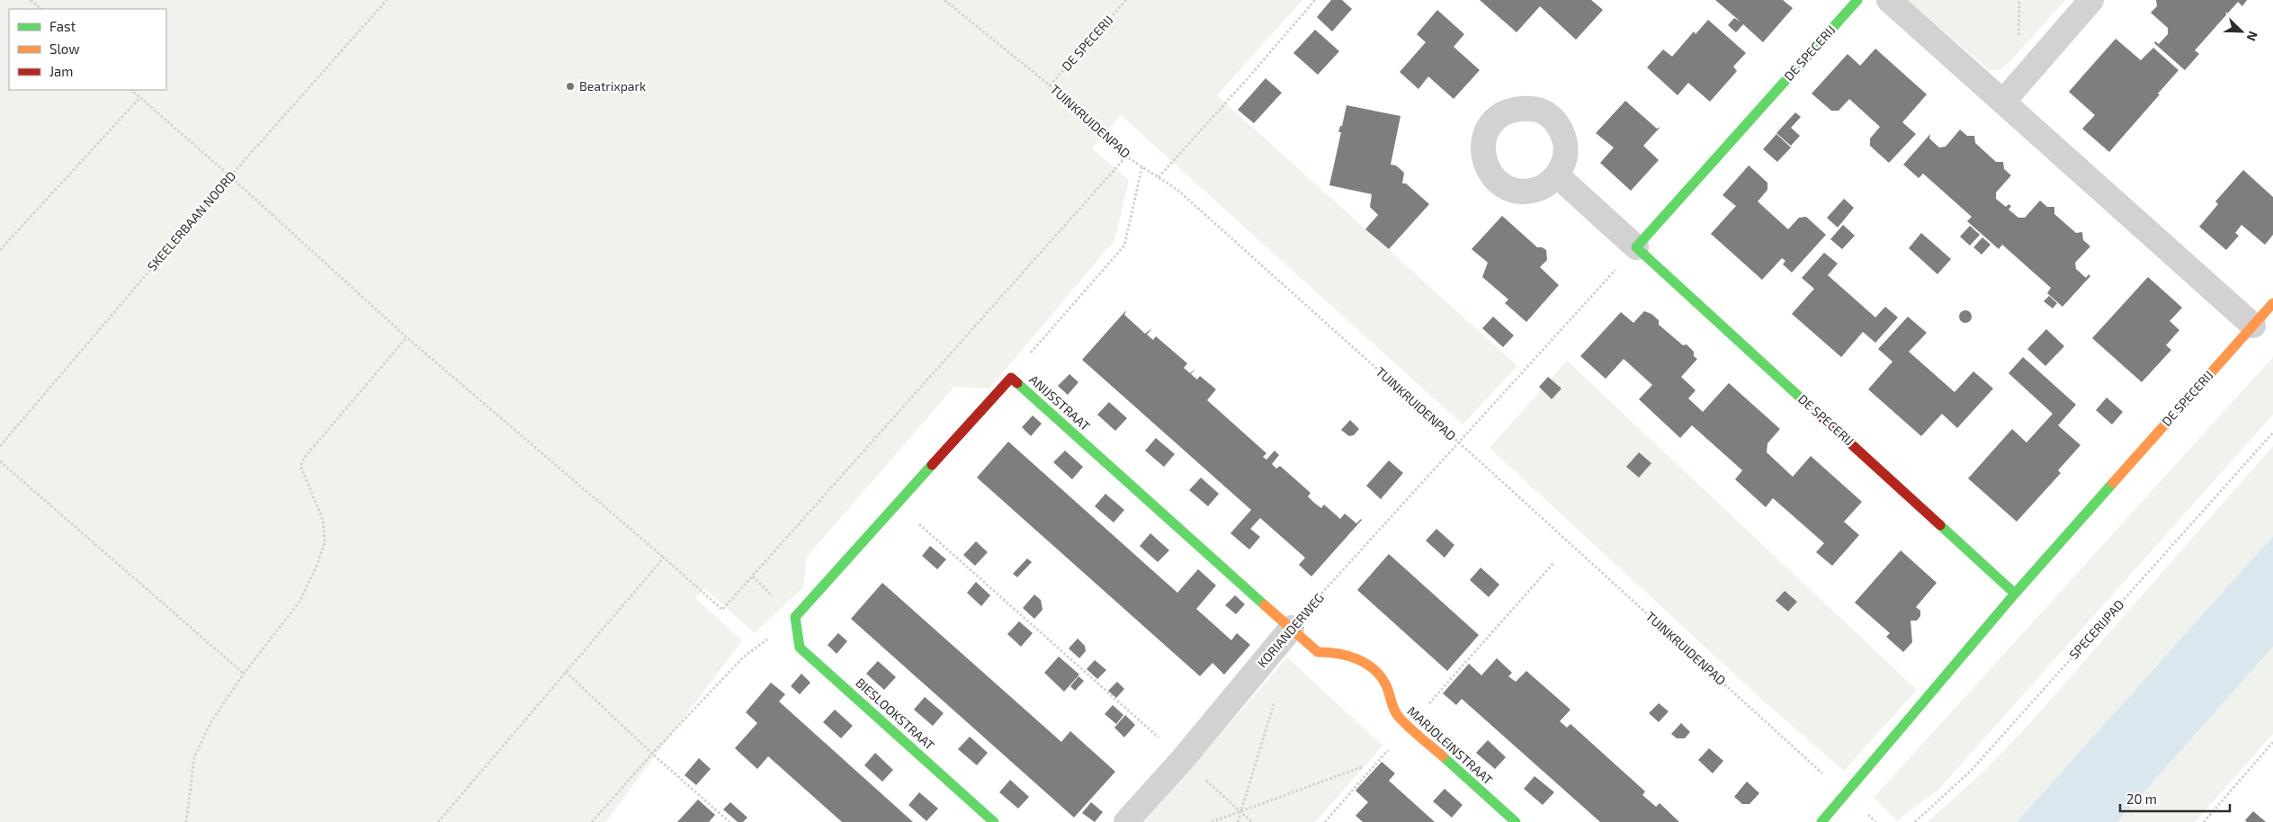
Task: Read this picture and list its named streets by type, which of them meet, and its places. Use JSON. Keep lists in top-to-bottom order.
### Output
{
  "streets": {
    "street": [
      "DE SPECERIJ",
      "ANIJSSTRAAT",
      "KORIANDERWEG",
      "BIESLOOKSTRAAT",
      "MARJOLEINSTRAAT"
    ],
    "path": ["TUINKRUIDENPAD", "SKEELERBAAN NOORD", "SPECERIJPAD"]
  },
  "crossings": [
    ["DE SPECERIJ", "TUINKRUIDENPAD"],
    ["TUINKRUIDENPAD", "KORIANDERWEG"],
    ["ANIJSSTRAAT", "KORIANDERWEG"],
    ["ANIJSSTRAAT", "BIESLOOKSTRAAT"],
    ["ANIJSSTRAAT", "MARJOLEINSTRAAT"],
    ["KORIANDERWEG", "MARJOLEINSTRAAT"]
  ],
  "places": ["Beatrixpark"],
  "legend": ["Fast", "Slow", "Jam"],
  "scale_bar": "20 m",
  "north": "bottom right"
}
